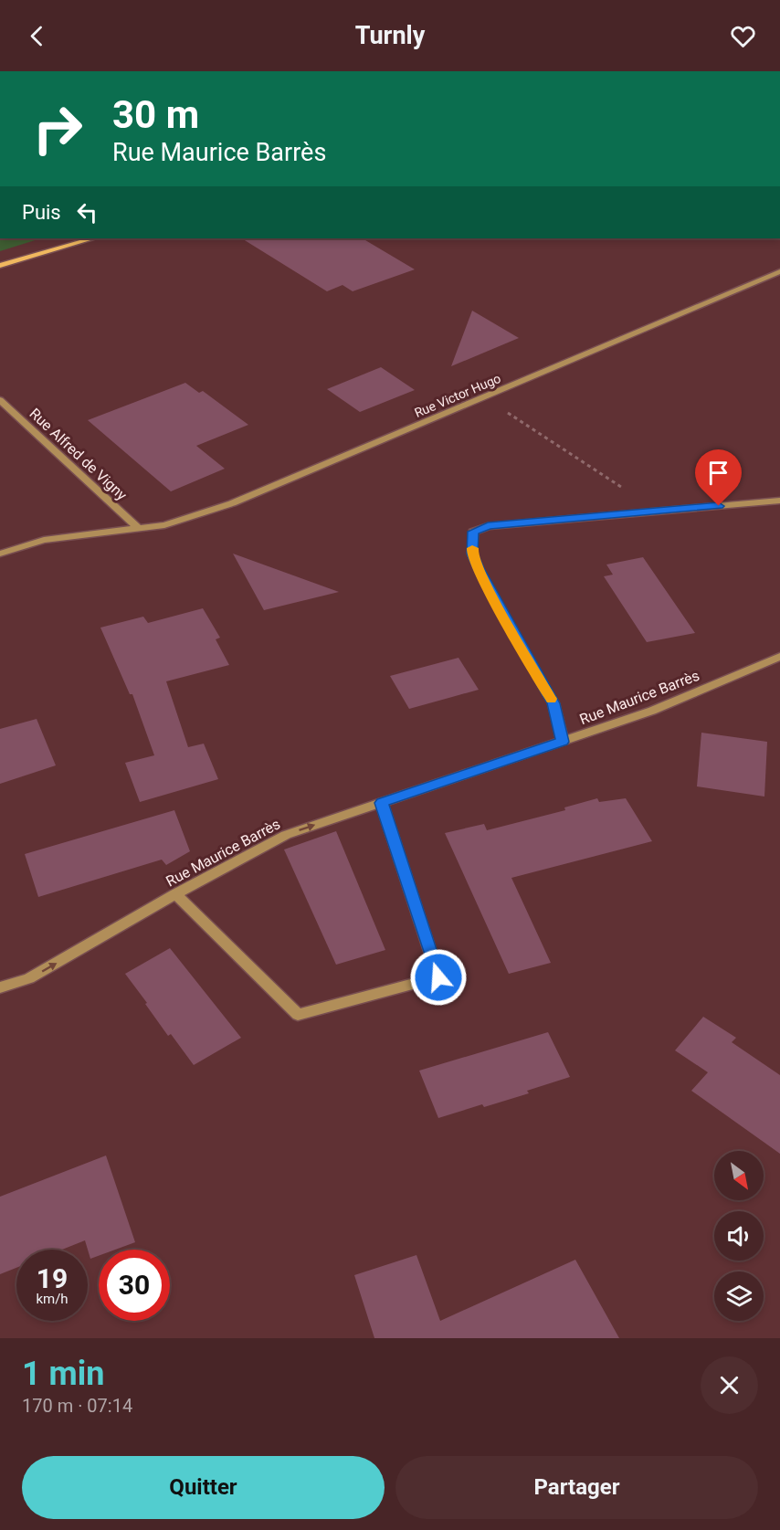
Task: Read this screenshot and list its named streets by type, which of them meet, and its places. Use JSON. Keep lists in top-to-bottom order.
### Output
{
  "streets": {
    "street": ["Rue Victor Hugo", "Rue Alfred de Vigny", "Rue Maurice Barrès"]
  },
  "crossings": [
    ["Rue Victor Hugo", "Rue Alfred de Vigny"]
  ],
  "one_way": ["Rue Maurice Barrès"],
  "north": "bottom right",
  "page": {
    "header": "Turnly",
    "turn": ["30 m", "Rue Maurice Barrès"],
    "then": "Puis",
    "speed": "19 km/h",
    "limit": "30",
    "heading": ["1 min", "170 m · 07:14"],
    "buttons": ["Quitter", "Partager"]
  }
}
